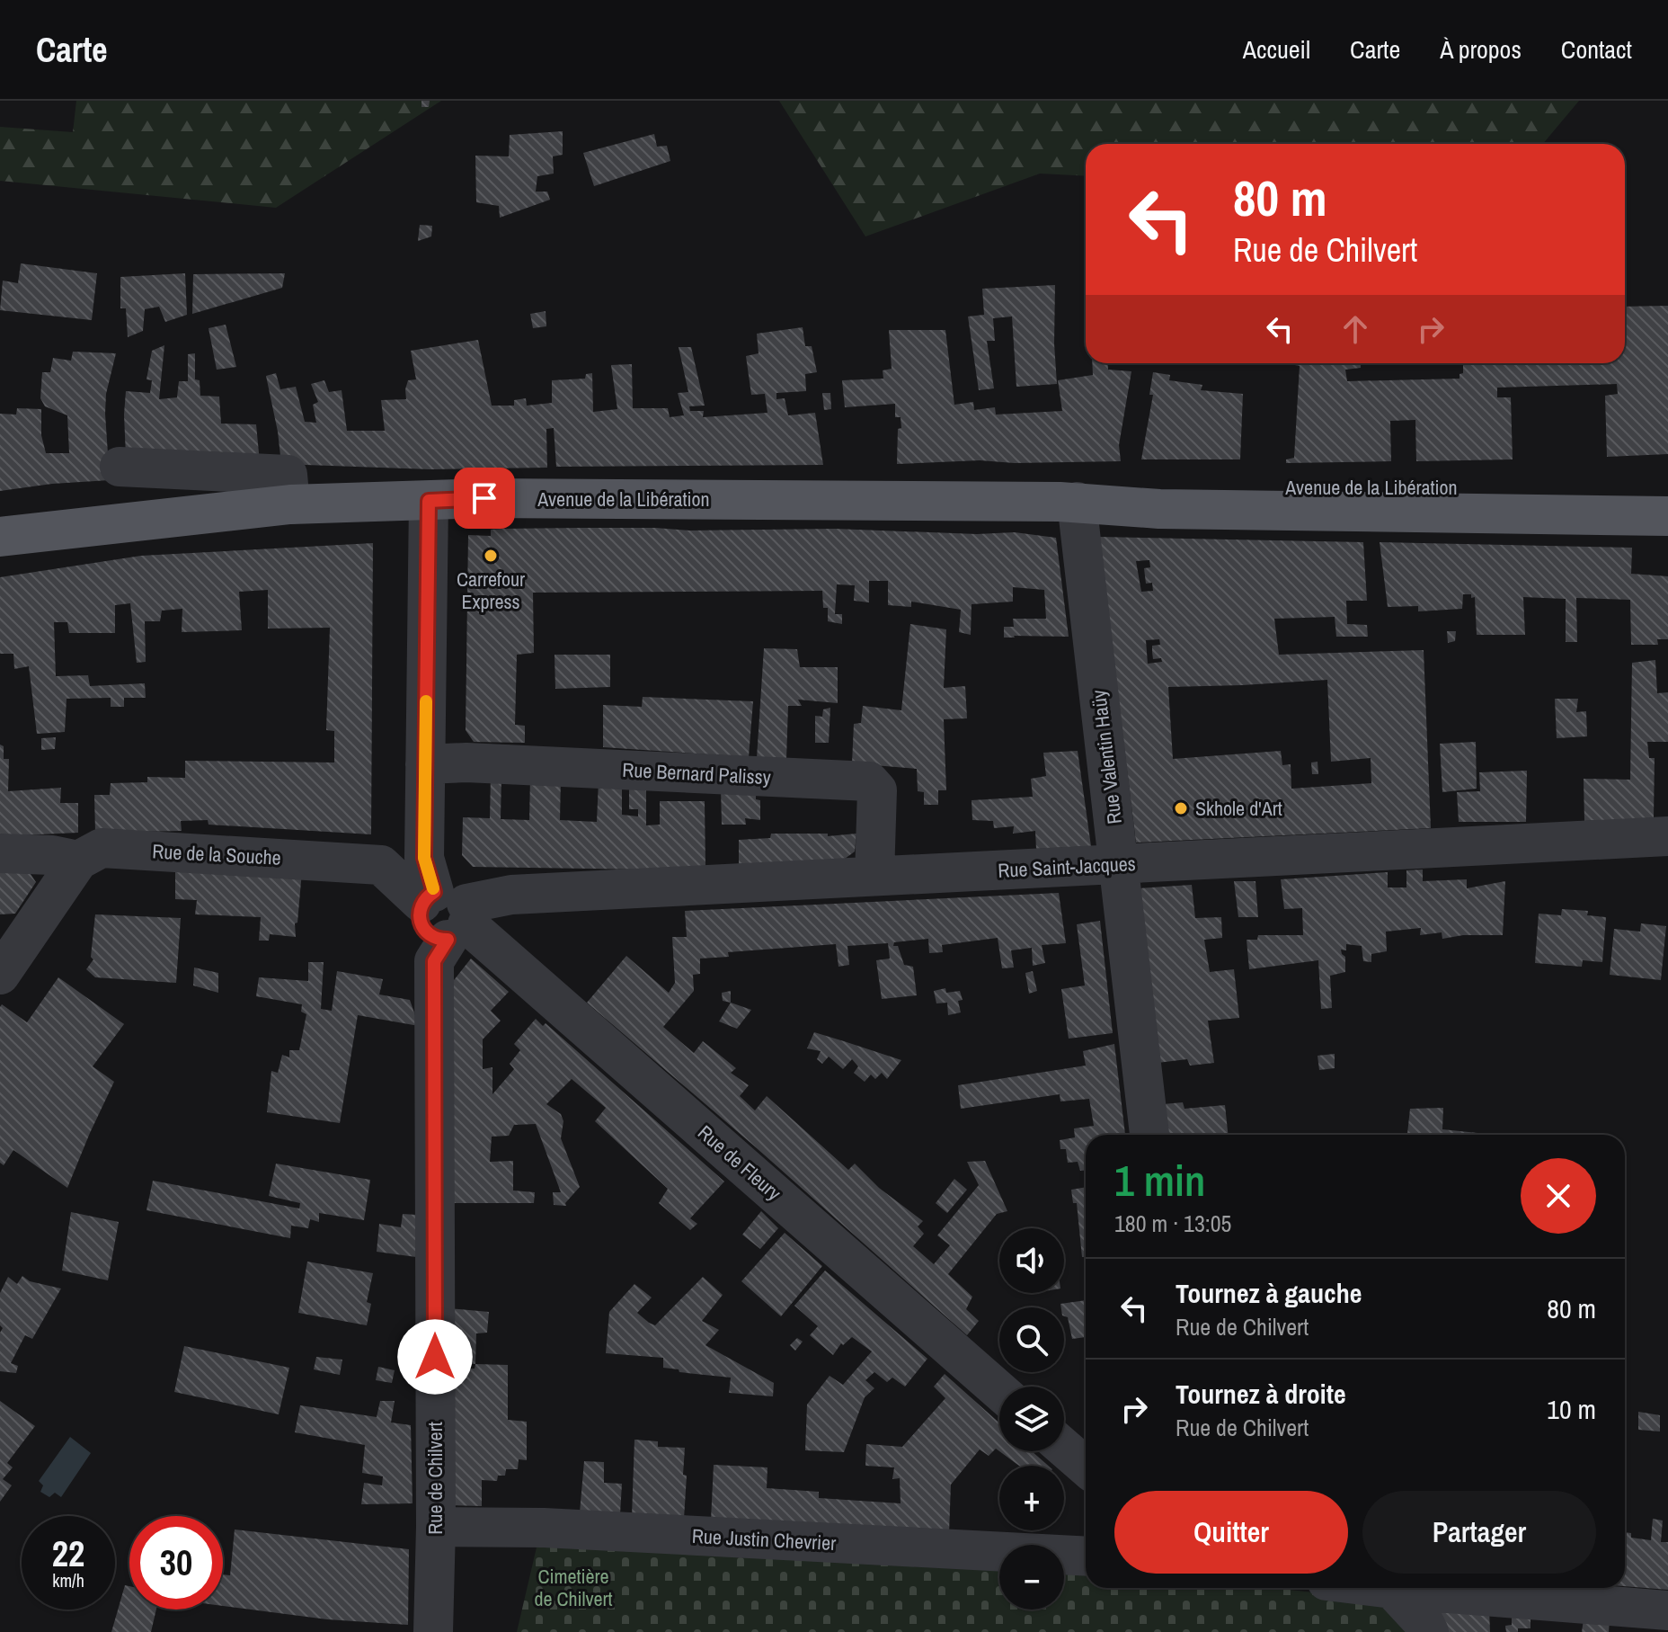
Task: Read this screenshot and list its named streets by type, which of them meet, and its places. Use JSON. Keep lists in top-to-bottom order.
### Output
{
  "streets": {
    "main road": ["Avenue de la Libération"],
    "street": [
      "Rue Valentin Haüy",
      "Rue Bernard Palissy",
      "Rue de la Souche",
      "Rue Saint-Jacques",
      "Rue de Fleury",
      "Rue de Chilvert",
      "Rue Justin Chevrier"
    ]
  },
  "crossings": [
    ["Avenue de la Libération", "Rue Valentin Haüy"],
    ["Rue Valentin Haüy", "Rue Saint-Jacques"],
    ["Rue Bernard Palissy", "Rue Saint-Jacques"],
    ["Rue de la Souche", "Rue Saint-Jacques"],
    ["Rue de la Souche", "Rue de Fleury"],
    ["Rue de la Souche", "Rue de Chilvert"],
    ["Rue Saint-Jacques", "Rue de Fleury"],
    ["Rue Saint-Jacques", "Rue de Chilvert"],
    ["Rue de Fleury", "Rue de Chilvert"],
    ["Rue de Chilvert", "Rue Justin Chevrier"]
  ],
  "parks": ["Cimetière de Chilvert"],
  "places": ["Carrefour Express", "Skhole d'Art"],
  "page": {
    "header": "Carte",
    "nav": [
      "Accueil",
      "Carte",
      "À propos",
      "Contact"
    ],
    "turn": ["80 m", "Rue de Chilvert"],
    "heading": ["1 min", "180 m · 13:05"],
    "map_buttons": ["+", "−"],
    "list": [
      {
        "name": "Tournez à gauche",
        "note": "Rue de Chilvert",
        "value": "80 m"
      },
      {
        "name": "Tournez à droite",
        "note": "Rue de Chilvert",
        "value": "10 m"
      }
    ],
    "buttons": ["Quitter", "Partager"],
    "speed": "22 km/h",
    "limit": "30"
  }
}
